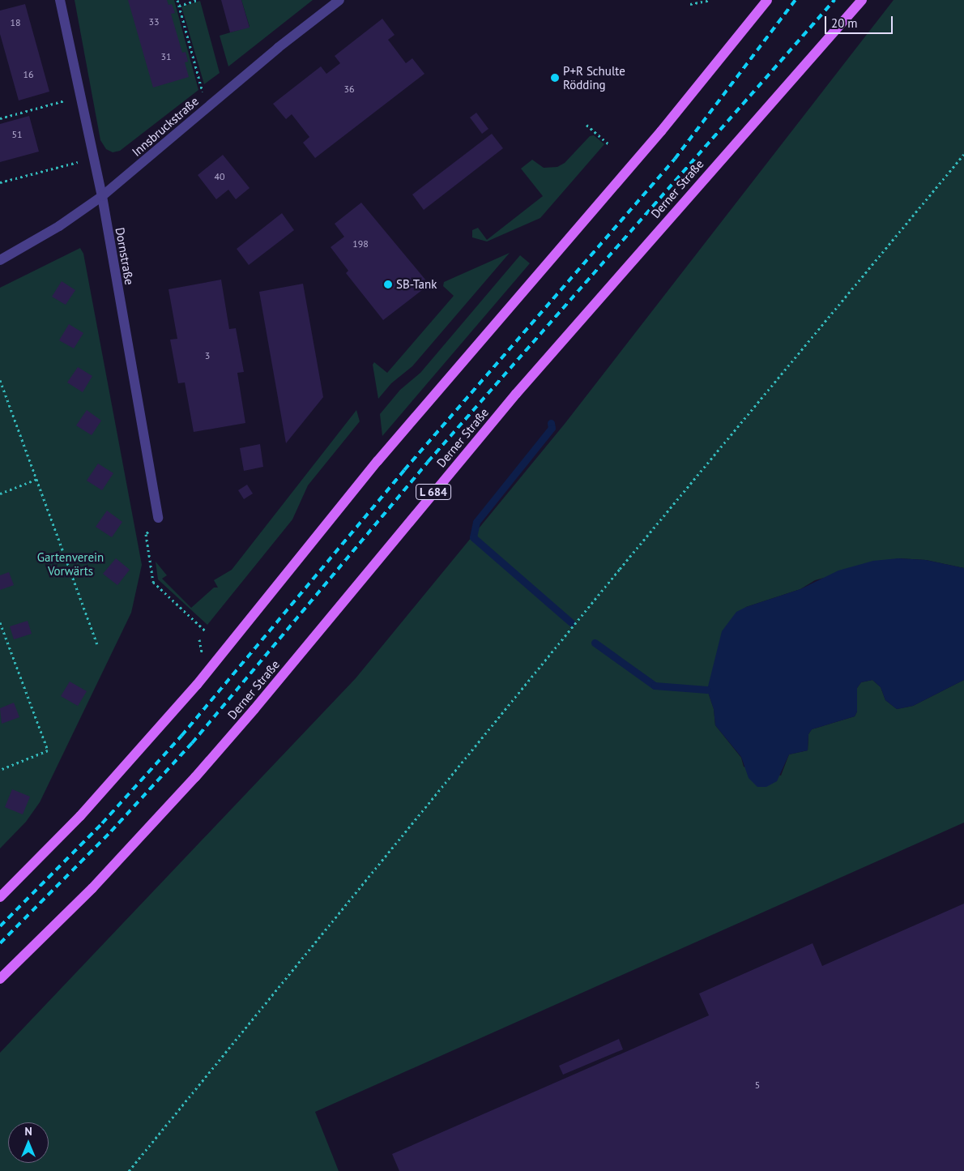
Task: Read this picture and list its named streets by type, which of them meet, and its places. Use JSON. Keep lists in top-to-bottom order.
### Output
{
  "streets": {
    "main road": ["Derner Straße", "L 684"],
    "street": ["Innsbruckstraße", "Dornstraße"]
  },
  "crossings": [
    ["Innsbruckstraße", "Dornstraße"]
  ],
  "parks": ["Gartenverein Vorwärts"],
  "places": ["P+R Schulte Rödding", "SB-Tank"],
  "house_numbers": [
    "33",
    "18",
    "31",
    "16",
    "36",
    "51",
    "40",
    "198",
    "3",
    "5"
  ],
  "scale_bar": "20 m",
  "north": "top"
}
